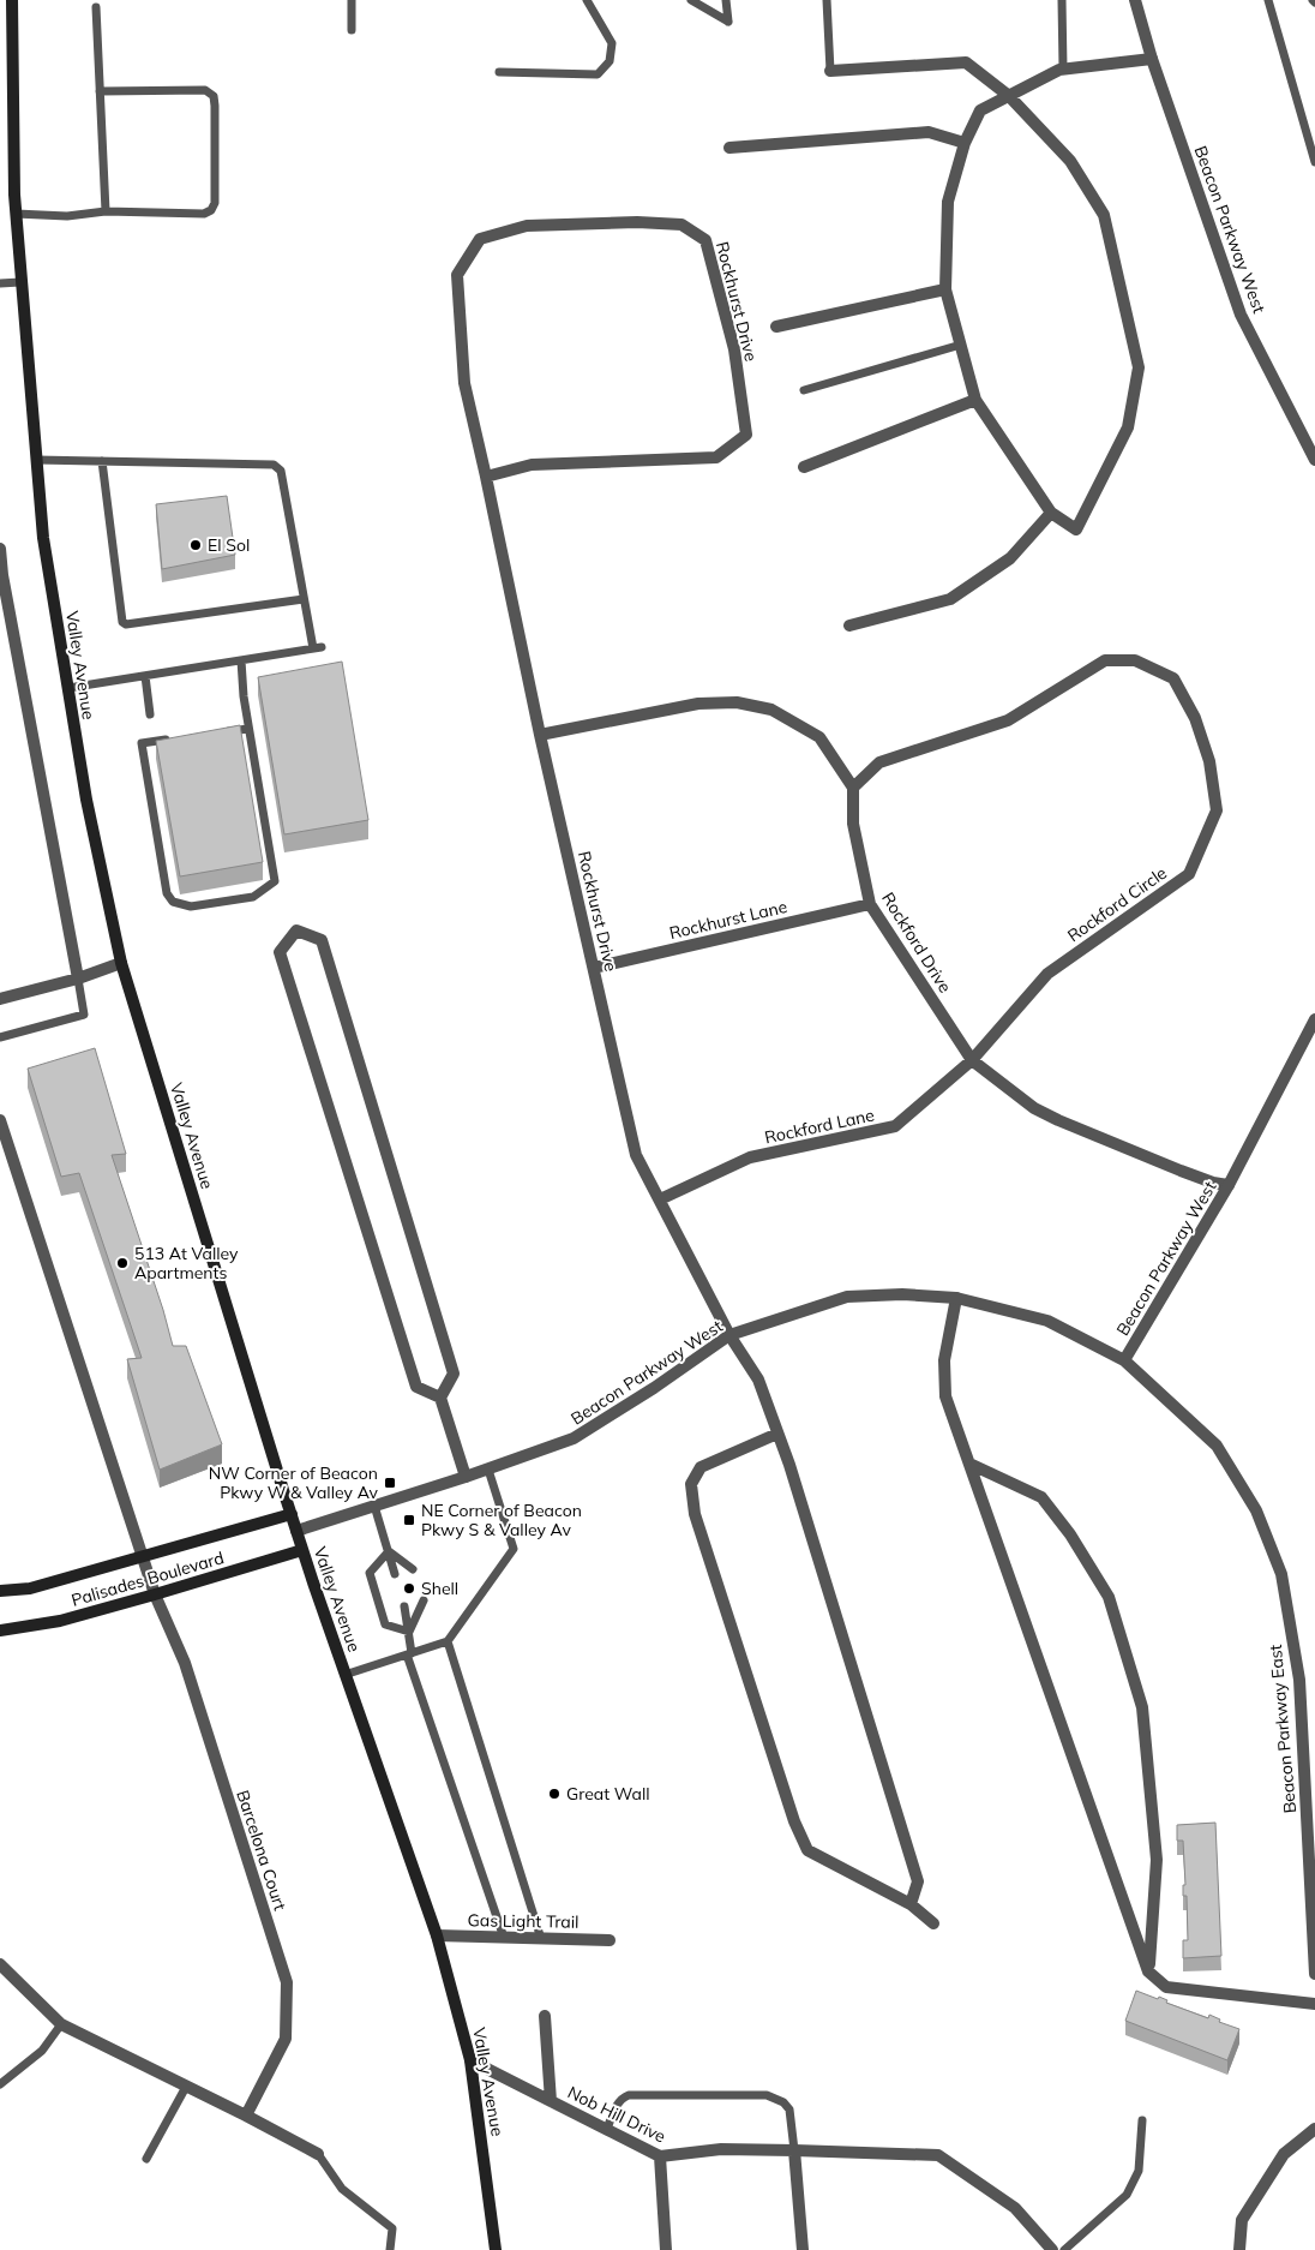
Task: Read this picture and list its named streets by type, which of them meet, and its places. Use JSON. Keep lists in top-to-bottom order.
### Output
{
  "streets": {
    "main road": ["Valley Avenue", "Palisades Boulevard"],
    "street": [
      "Beacon Parkway West",
      "Rockhurst Drive",
      "Rockford Circle",
      "Rockhurst Lane",
      "Rockford Drive",
      "Rockford Lane",
      "Beacon Parkway East",
      "Barcelona Court",
      "Gas Light Trail",
      "Nob Hill Drive"
    ]
  },
  "crossings": [
    ["Beacon Parkway West", "Rockhurst Drive"],
    ["Beacon Parkway West", "Valley Avenue"],
    ["Beacon Parkway West", "Rockford Drive"],
    ["Beacon Parkway West", "Beacon Parkway East"],
    ["Rockhurst Drive", "Rockhurst Lane"],
    ["Rockhurst Drive", "Rockford Lane"],
    ["Valley Avenue", "Palisades Boulevard"],
    ["Valley Avenue", "Gas Light Trail"],
    ["Valley Avenue", "Nob Hill Drive"],
    ["Rockford Circle", "Rockford Drive"],
    ["Rockford Circle", "Rockford Lane"],
    ["Rockhurst Lane", "Rockford Drive"],
    ["Rockford Drive", "Rockford Lane"],
    ["Palisades Boulevard", "Barcelona Court"]
  ],
  "places": {
    "other": [
      "El Sol",
      "513 At Valley Apartments",
      "Shell",
      "Great Wall"
    ],
    "transit": ["NW Corner of Beacon Pkwy W & Valley Av", "NE Corner of Beacon Pkwy S & Valley Av"]
  }
}
